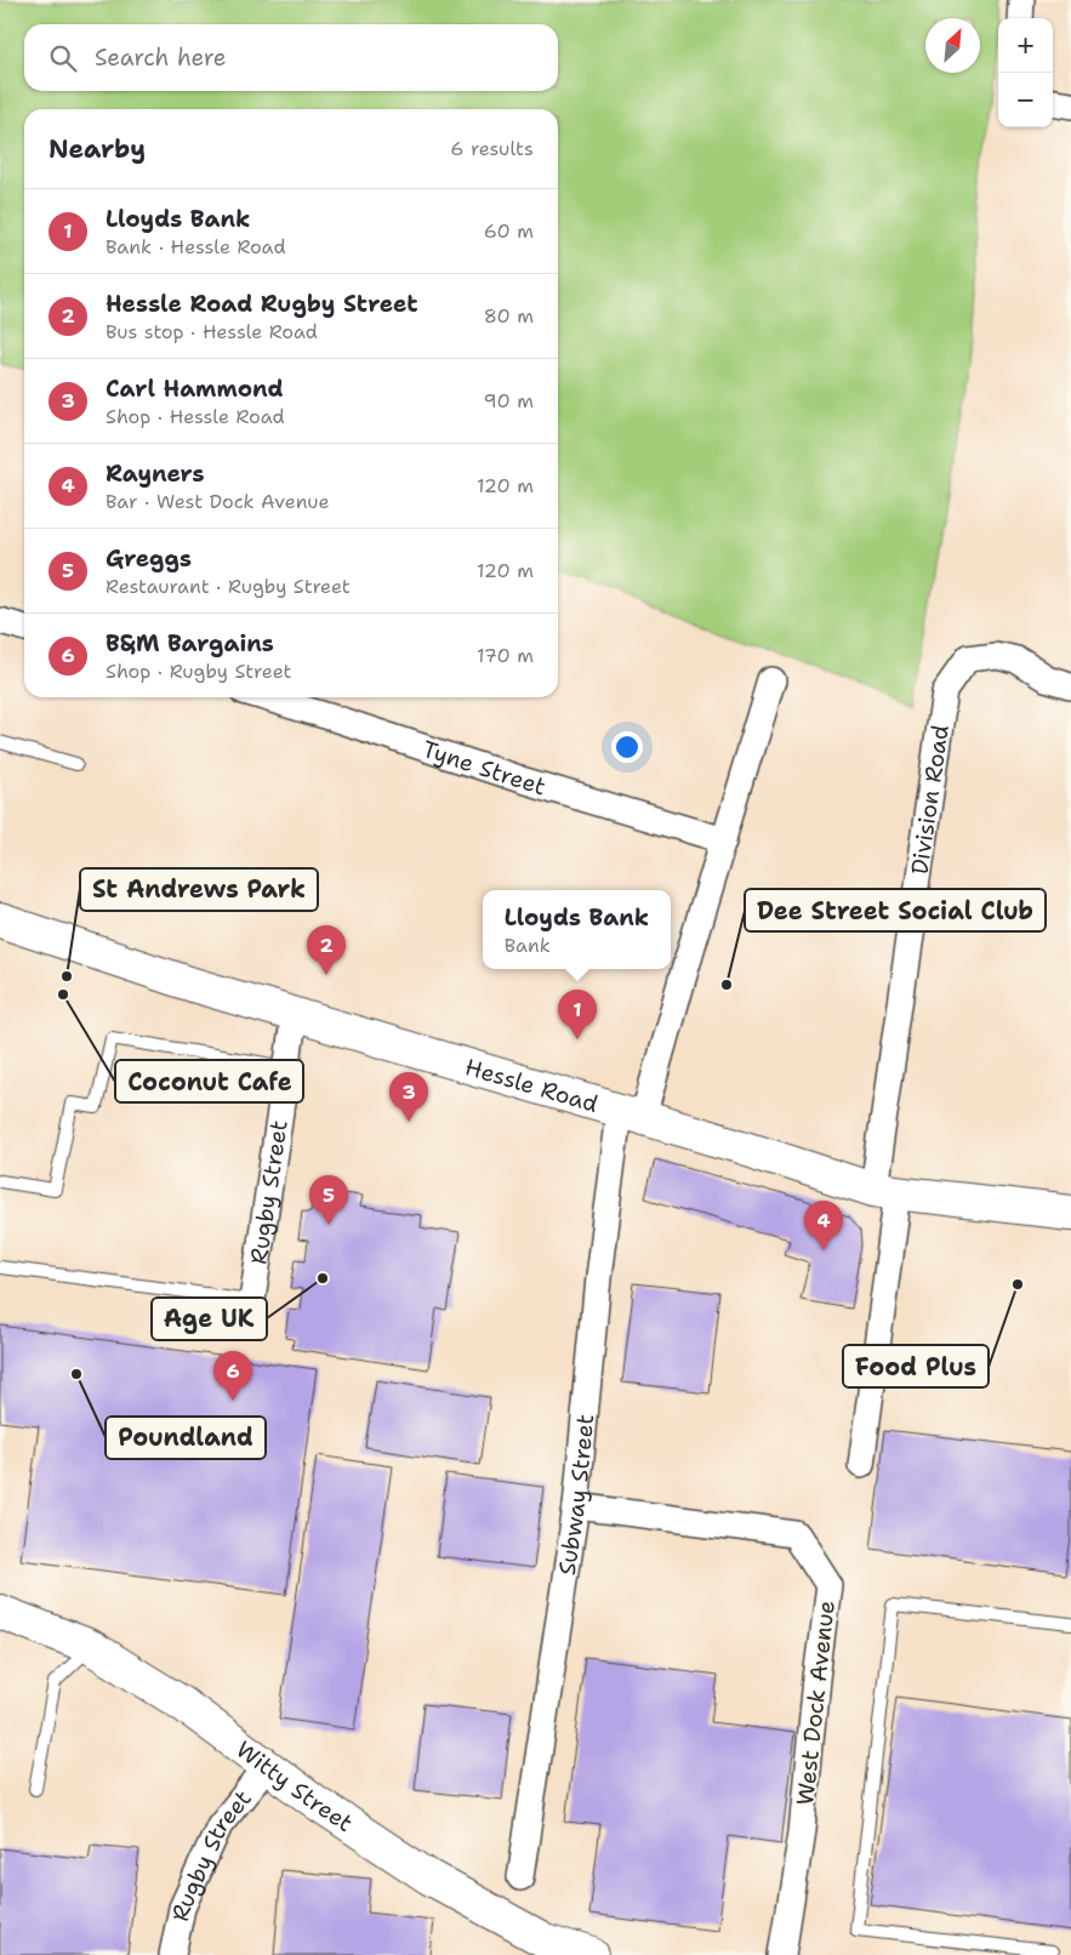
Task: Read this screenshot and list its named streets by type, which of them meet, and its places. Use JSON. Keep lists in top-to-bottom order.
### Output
{
  "streets": {
    "street": [
      "Tyne Street",
      "Division Road",
      "Hessle Road",
      "Rugby Street",
      "Subway Street",
      "West Dock Avenue",
      "Witty Street"
    ]
  },
  "crossings": [
    ["Tyne Street", "Subway Street"],
    ["Division Road", "Hessle Road"],
    ["Hessle Road", "Rugby Street"],
    ["Hessle Road", "Subway Street"],
    ["Rugby Street", "Witty Street"],
    ["Subway Street", "West Dock Avenue"]
  ],
  "places": [
    "St Andrews Park",
    "Dee Street Social Club",
    "Coconut Cafe",
    "Age UK",
    "Food Plus",
    "Poundland"
  ],
  "north": "top right",
  "page": {
    "map_buttons": ["+", "−"],
    "search": "Search here",
    "heading": ["Nearby", "6 results"],
    "list": [
      {
        "mark": "1",
        "name": "Lloyds Bank",
        "note": "Bank · Hessle Road",
        "value": "60 m"
      },
      {
        "mark": "2",
        "name": "Hessle Road Rugby Street",
        "note": "Bus stop · Hessle Road",
        "value": "80 m"
      },
      {
        "mark": "3",
        "name": "Carl Hammond",
        "note": "Shop · Hessle Road",
        "value": "90 m"
      },
      {
        "mark": "4",
        "name": "Rayners",
        "note": "Bar · West Dock Avenue",
        "value": "120 m"
      },
      {
        "mark": "5",
        "name": "Greggs",
        "note": "Restaurant · Rugby Street",
        "value": "120 m"
      },
      {
        "mark": "6",
        "name": "B&M Bargains",
        "note": "Shop · Rugby Street",
        "value": "170 m"
      }
    ],
    "popup": ["Lloyds Bank", "Bank"],
    "pins": [
      "2",
      "1",
      "3",
      "5",
      "4",
      "6"
    ]
  }
}
